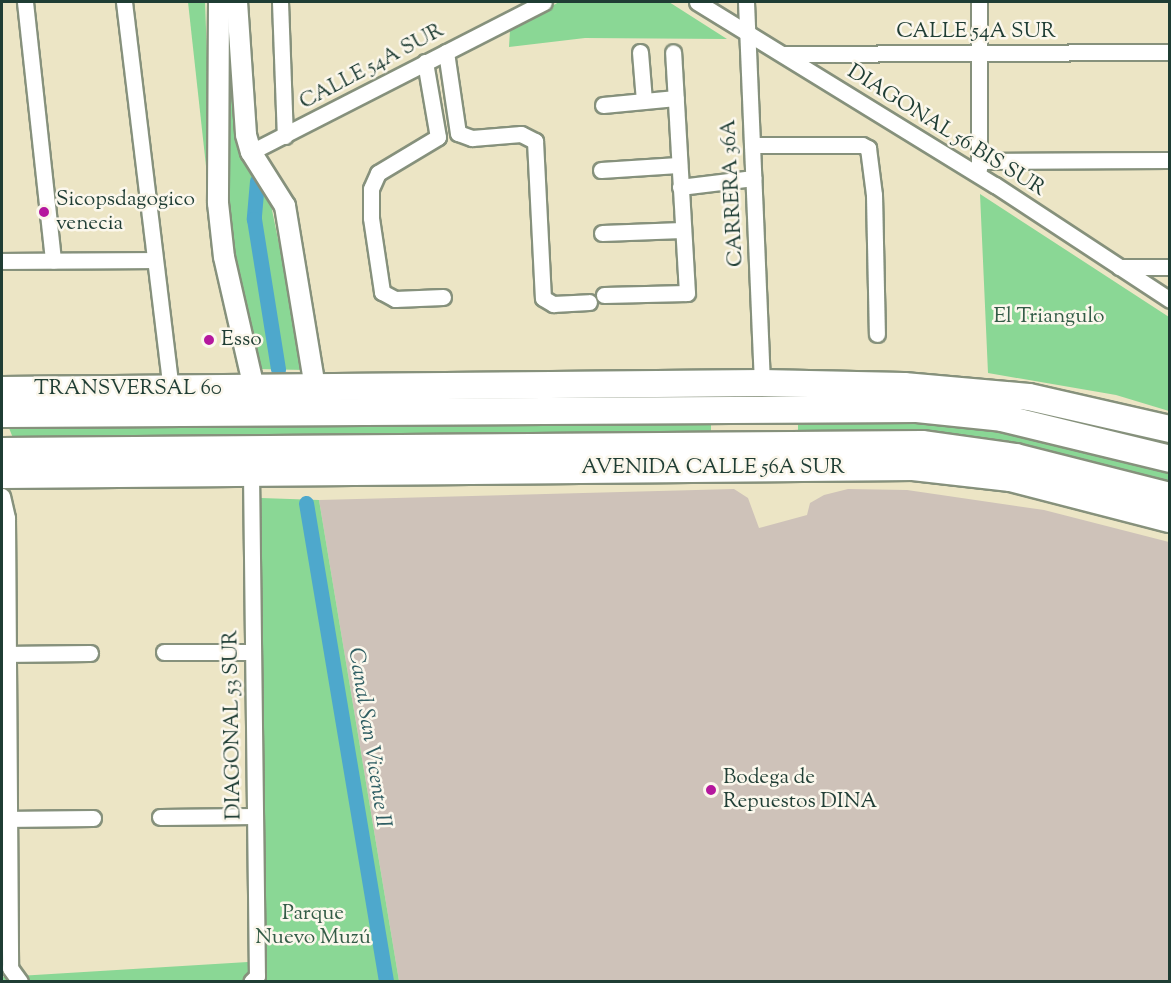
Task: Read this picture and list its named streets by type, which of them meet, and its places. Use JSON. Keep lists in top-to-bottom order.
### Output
{
  "streets": {
    "highway": ["TRANSVERSAL 60", "AVENIDA CALLE 56A SUR"],
    "street": [
      "CALLE 54A SUR",
      "DIAGONAL 56 BIS SUR",
      "CARRERA 36A",
      "DIAGONAL 53 SUR"
    ]
  },
  "crossings": [
    ["CALLE 54A SUR", "DIAGONAL 56 BIS SUR"],
    ["DIAGONAL 56 BIS SUR", "CARRERA 36A"],
    ["AVENIDA CALLE 56A SUR", "DIAGONAL 53 SUR"]
  ],
  "water": ["Canal San Vicente II"],
  "parks": ["El Triangulo", "Parque Nuevo Muzú"],
  "places": ["Sicopsdagogico venecia", "Esso", "Bodega de Repuestos DINA"]
}
